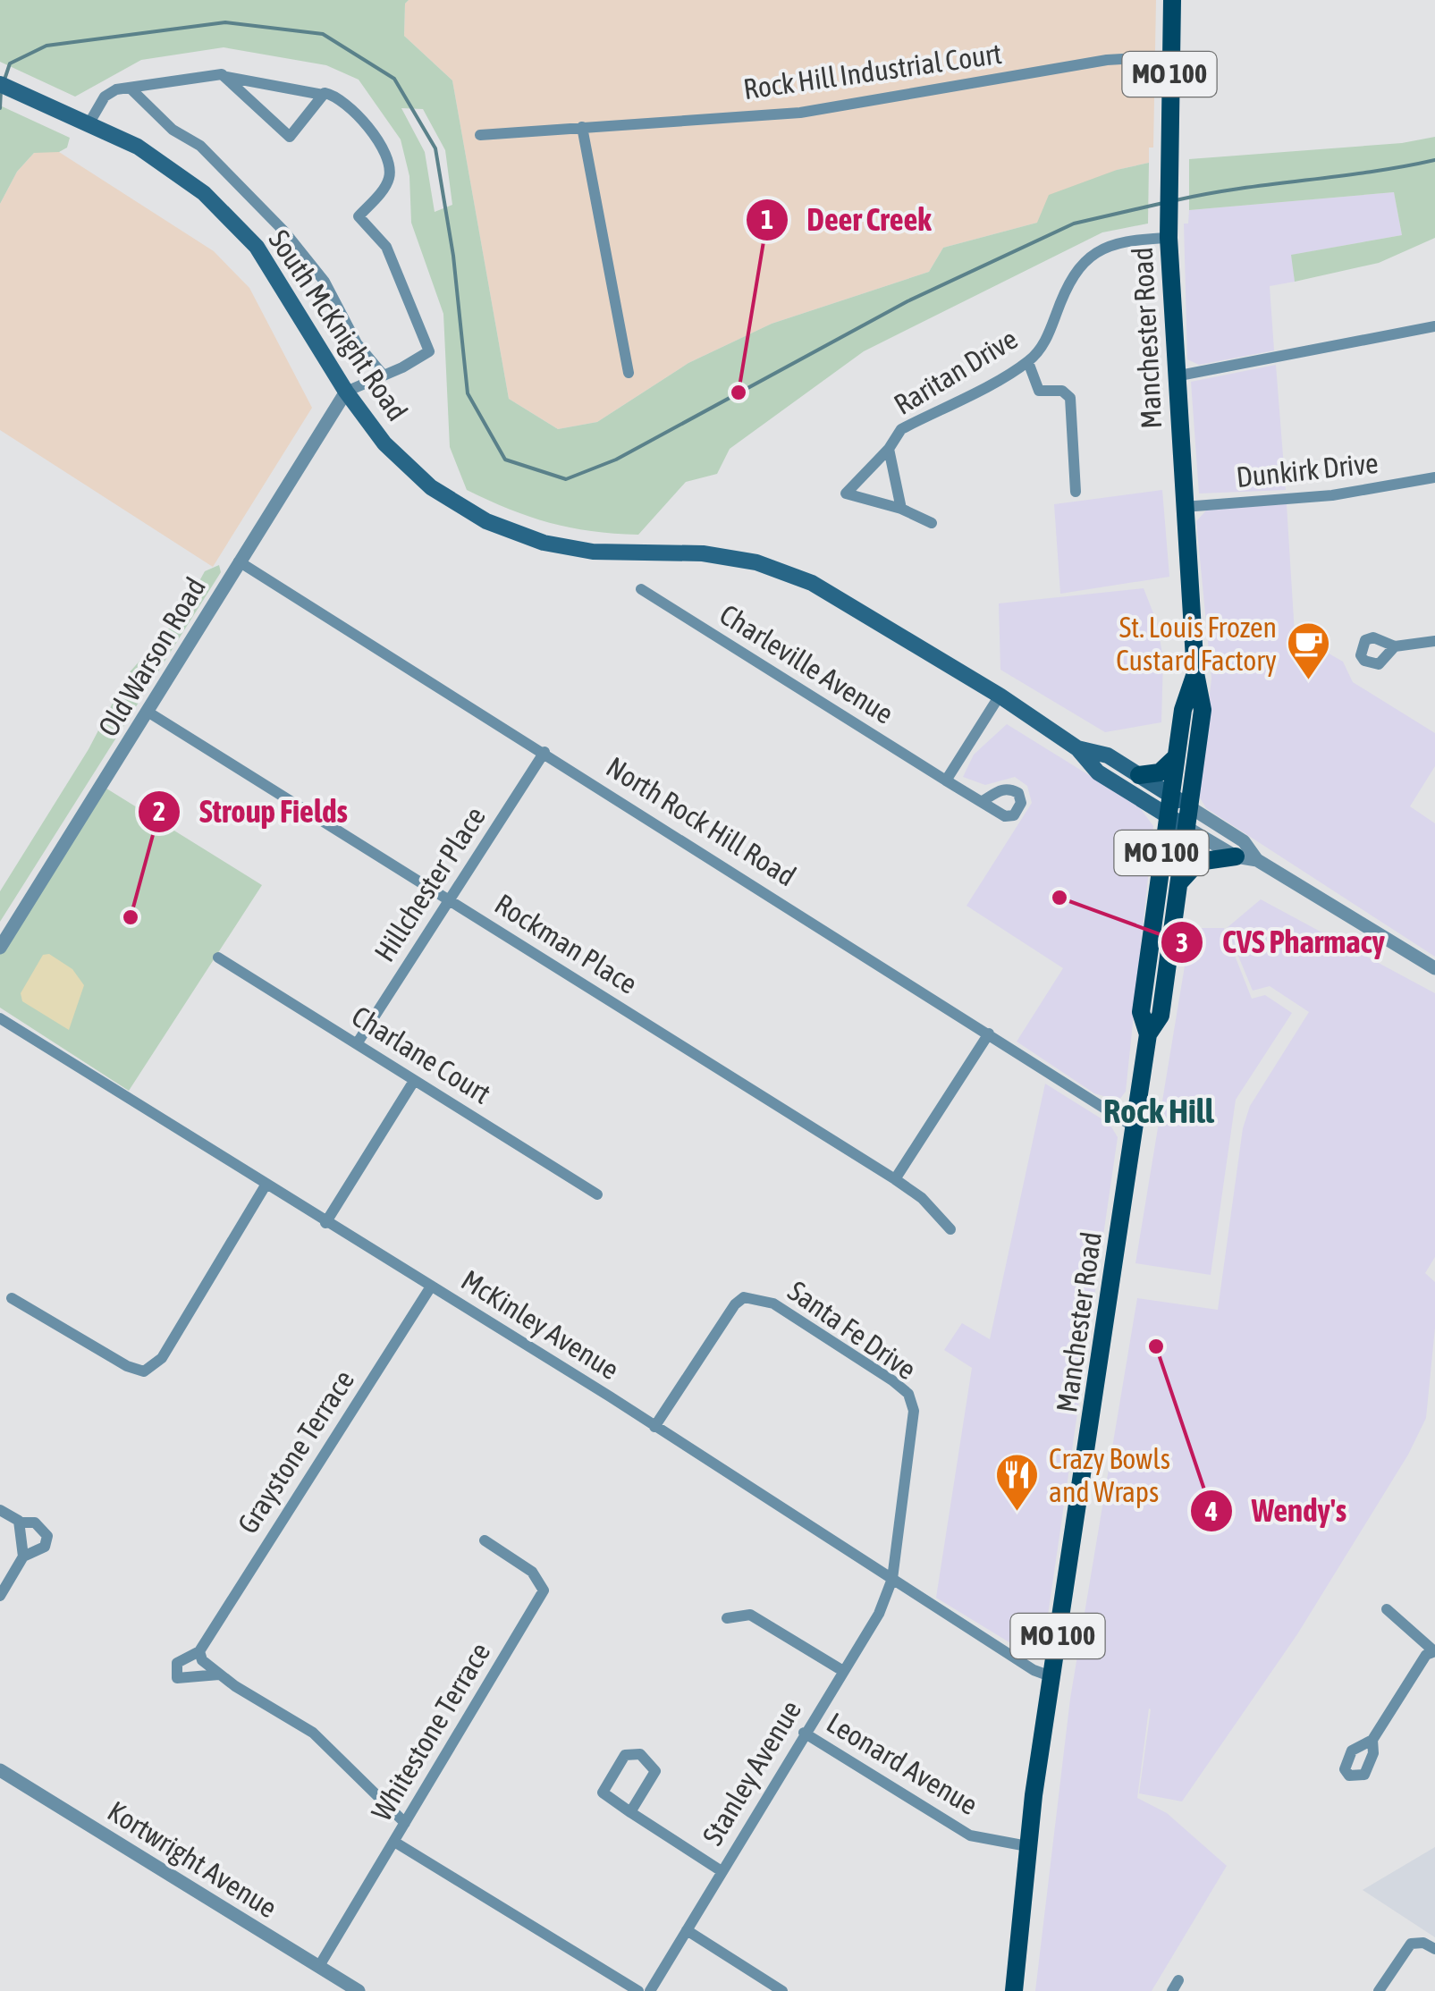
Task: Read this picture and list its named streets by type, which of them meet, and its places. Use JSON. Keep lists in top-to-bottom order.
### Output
{
  "streets": {
    "main road": ["MO 100", "South McKnight Road", "Manchester Road"],
    "street": [
      "Rock Hill Industrial Court",
      "Raritan Drive",
      "Dunkirk Drive",
      "Old Warson Road",
      "Charleville Avenue",
      "North Rock Hill Road",
      "Hillchester Place",
      "Rockman Place",
      "Charlane Court",
      "McKinley Avenue",
      "Santa Fe Drive",
      "Graystone Terrace",
      "Whitestone Terrace",
      "Leonard Avenue",
      "Stanley Avenue",
      "Kortwright Avenue"
    ]
  },
  "crossings": [
    ["Rock Hill Industrial Court", "Manchester Road"],
    ["South McKnight Road", "Manchester Road"],
    ["South McKnight Road", "Old Warson Road"],
    ["Manchester Road", "Raritan Drive"],
    ["Manchester Road", "Dunkirk Drive"],
    ["Manchester Road", "North Rock Hill Road"],
    ["Manchester Road", "McKinley Avenue"],
    ["Manchester Road", "Leonard Avenue"],
    ["Old Warson Road", "North Rock Hill Road"],
    ["Old Warson Road", "Rockman Place"],
    ["North Rock Hill Road", "Hillchester Place"],
    ["Hillchester Place", "Rockman Place"],
    ["Hillchester Place", "Charlane Court"],
    ["McKinley Avenue", "Santa Fe Drive"],
    ["McKinley Avenue", "Graystone Terrace"],
    ["McKinley Avenue", "Stanley Avenue"],
    ["Santa Fe Drive", "Stanley Avenue"],
    ["Whitestone Terrace", "Kortwright Avenue"],
    ["Leonard Avenue", "Stanley Avenue"]
  ],
  "districts": ["Rock Hill"],
  "places": {
    "other": [
      "Deer Creek",
      "CVS Pharmacy",
      "Stroup Fields",
      "Wendy's"
    ],
    "cafe": ["St. Louis Frozen Custard Factory"],
    "restaurant": ["Crazy Bowls and Wraps"]
  }
}
